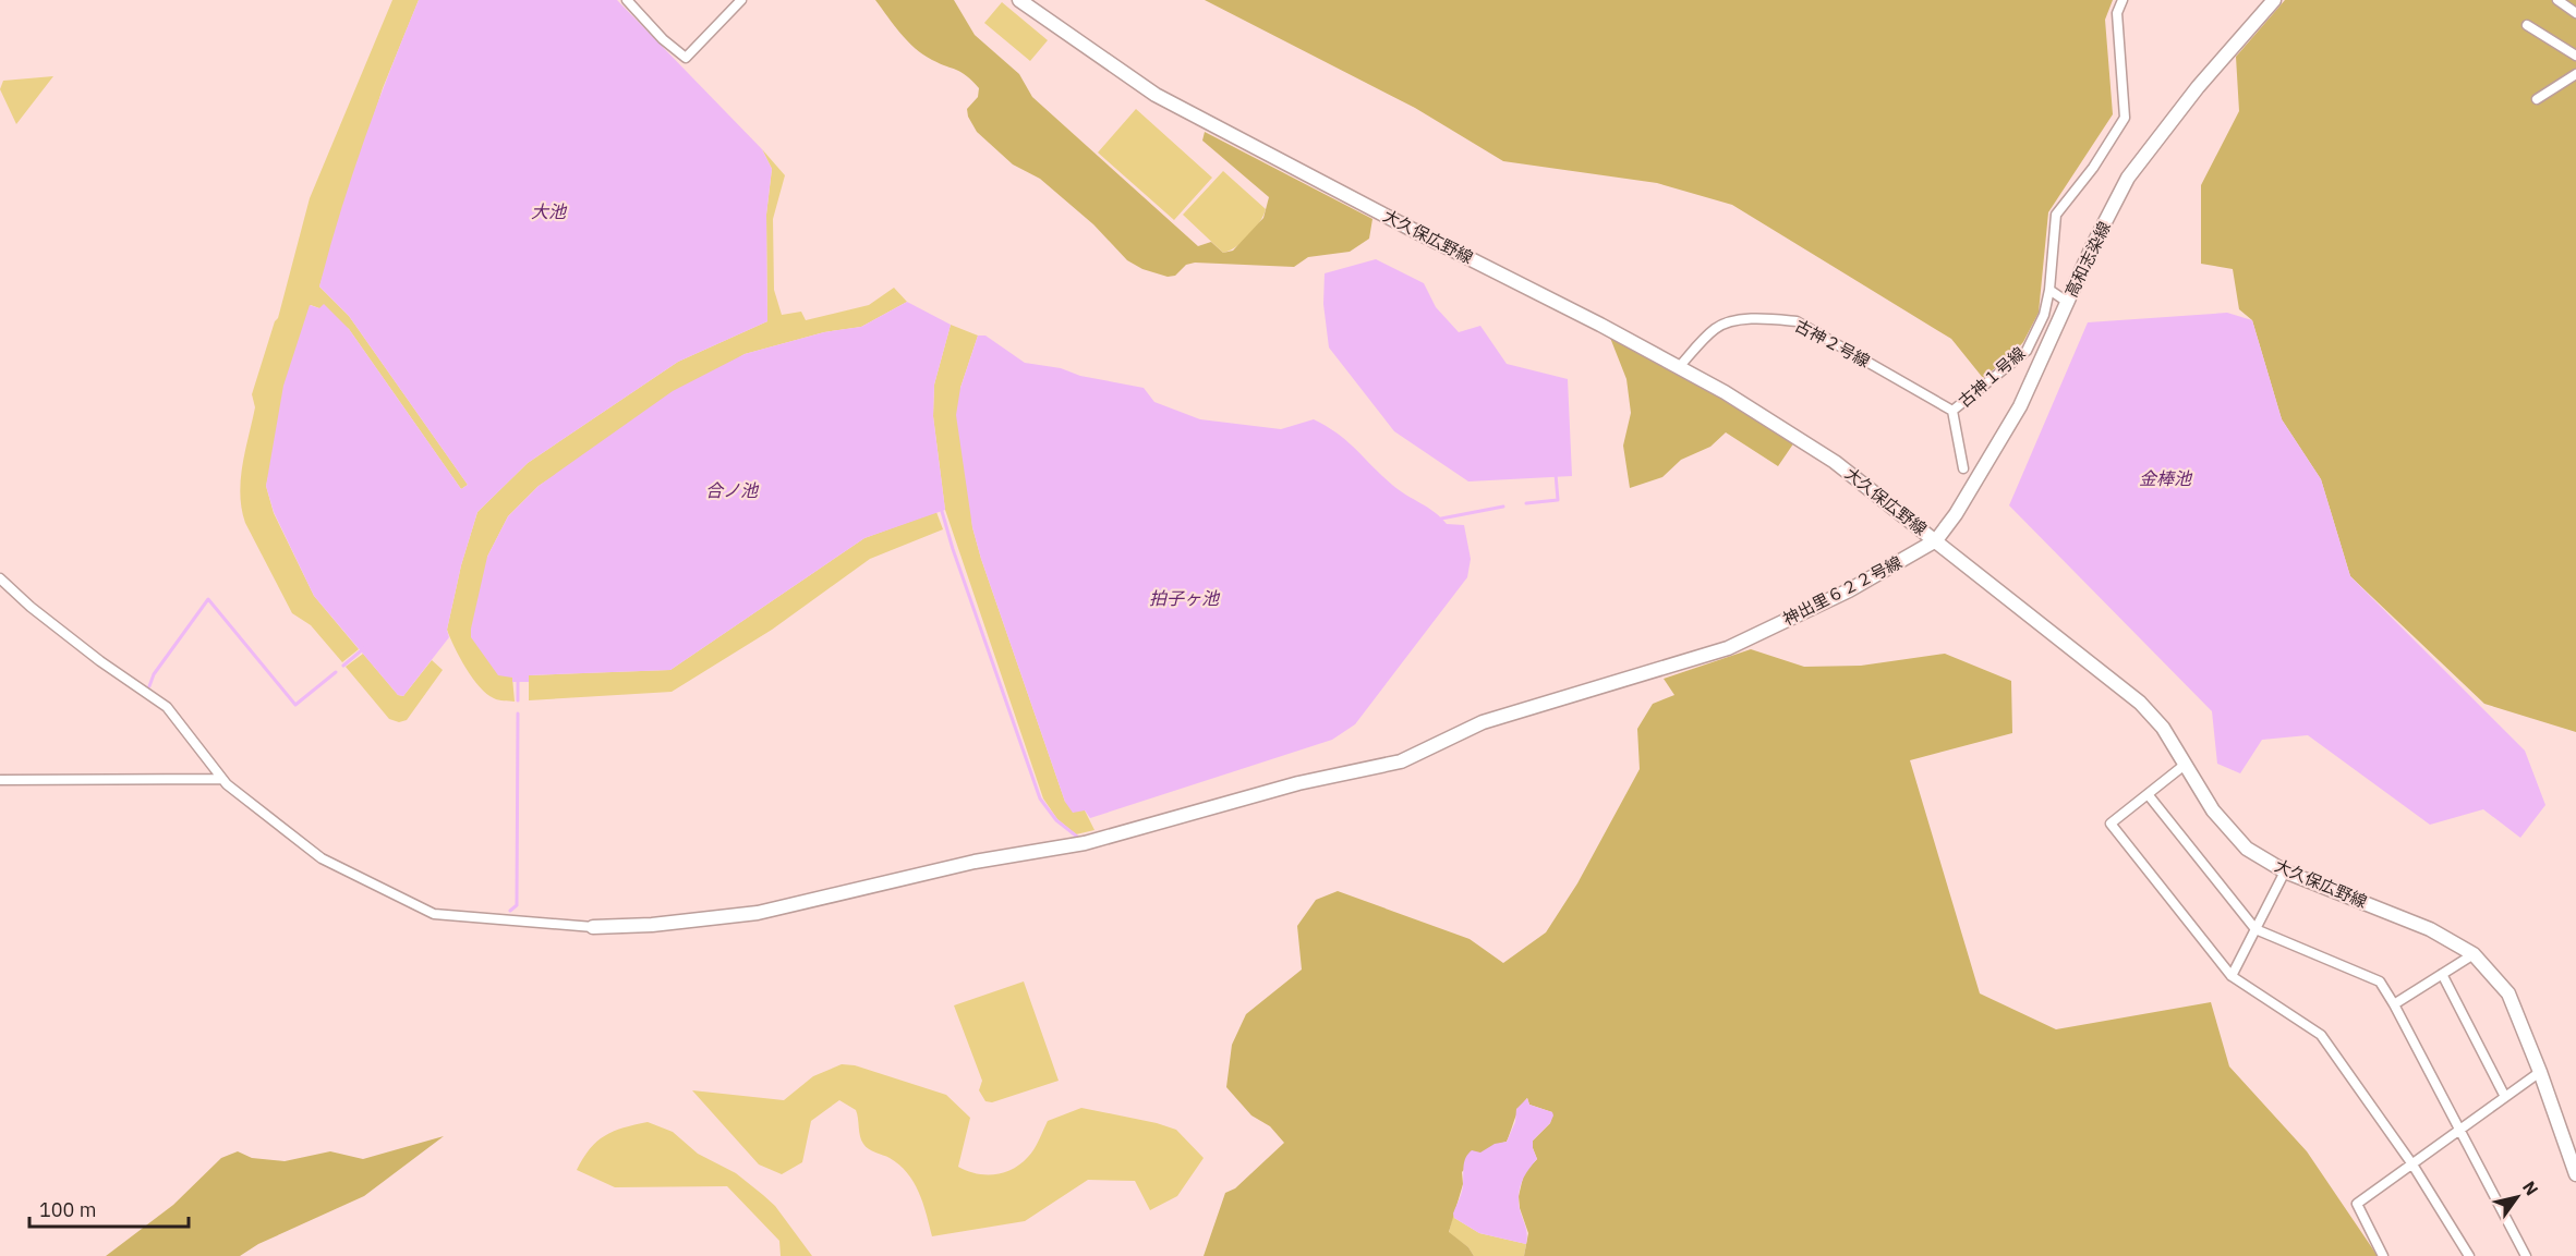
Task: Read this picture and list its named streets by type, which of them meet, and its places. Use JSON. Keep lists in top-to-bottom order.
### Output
{
  "streets": {
    "street": [
      "大久保広野線",
      "高和志染線",
      "古神２号線",
      "古神１号線",
      "神出里６２２号線"
    ]
  },
  "crossings": [
    ["大久保広野線", "高和志染線"],
    ["大久保広野線", "古神２号線"],
    ["大久保広野線", "神出里６２２号線"],
    ["高和志染線", "神出里６２２号線"],
    ["古神２号線", "古神１号線"]
  ],
  "water": [
    "大池",
    "金棒池",
    "合ノ池",
    "拍子ヶ池"
  ],
  "scale_bar": "100 m",
  "north": "top right"
}
